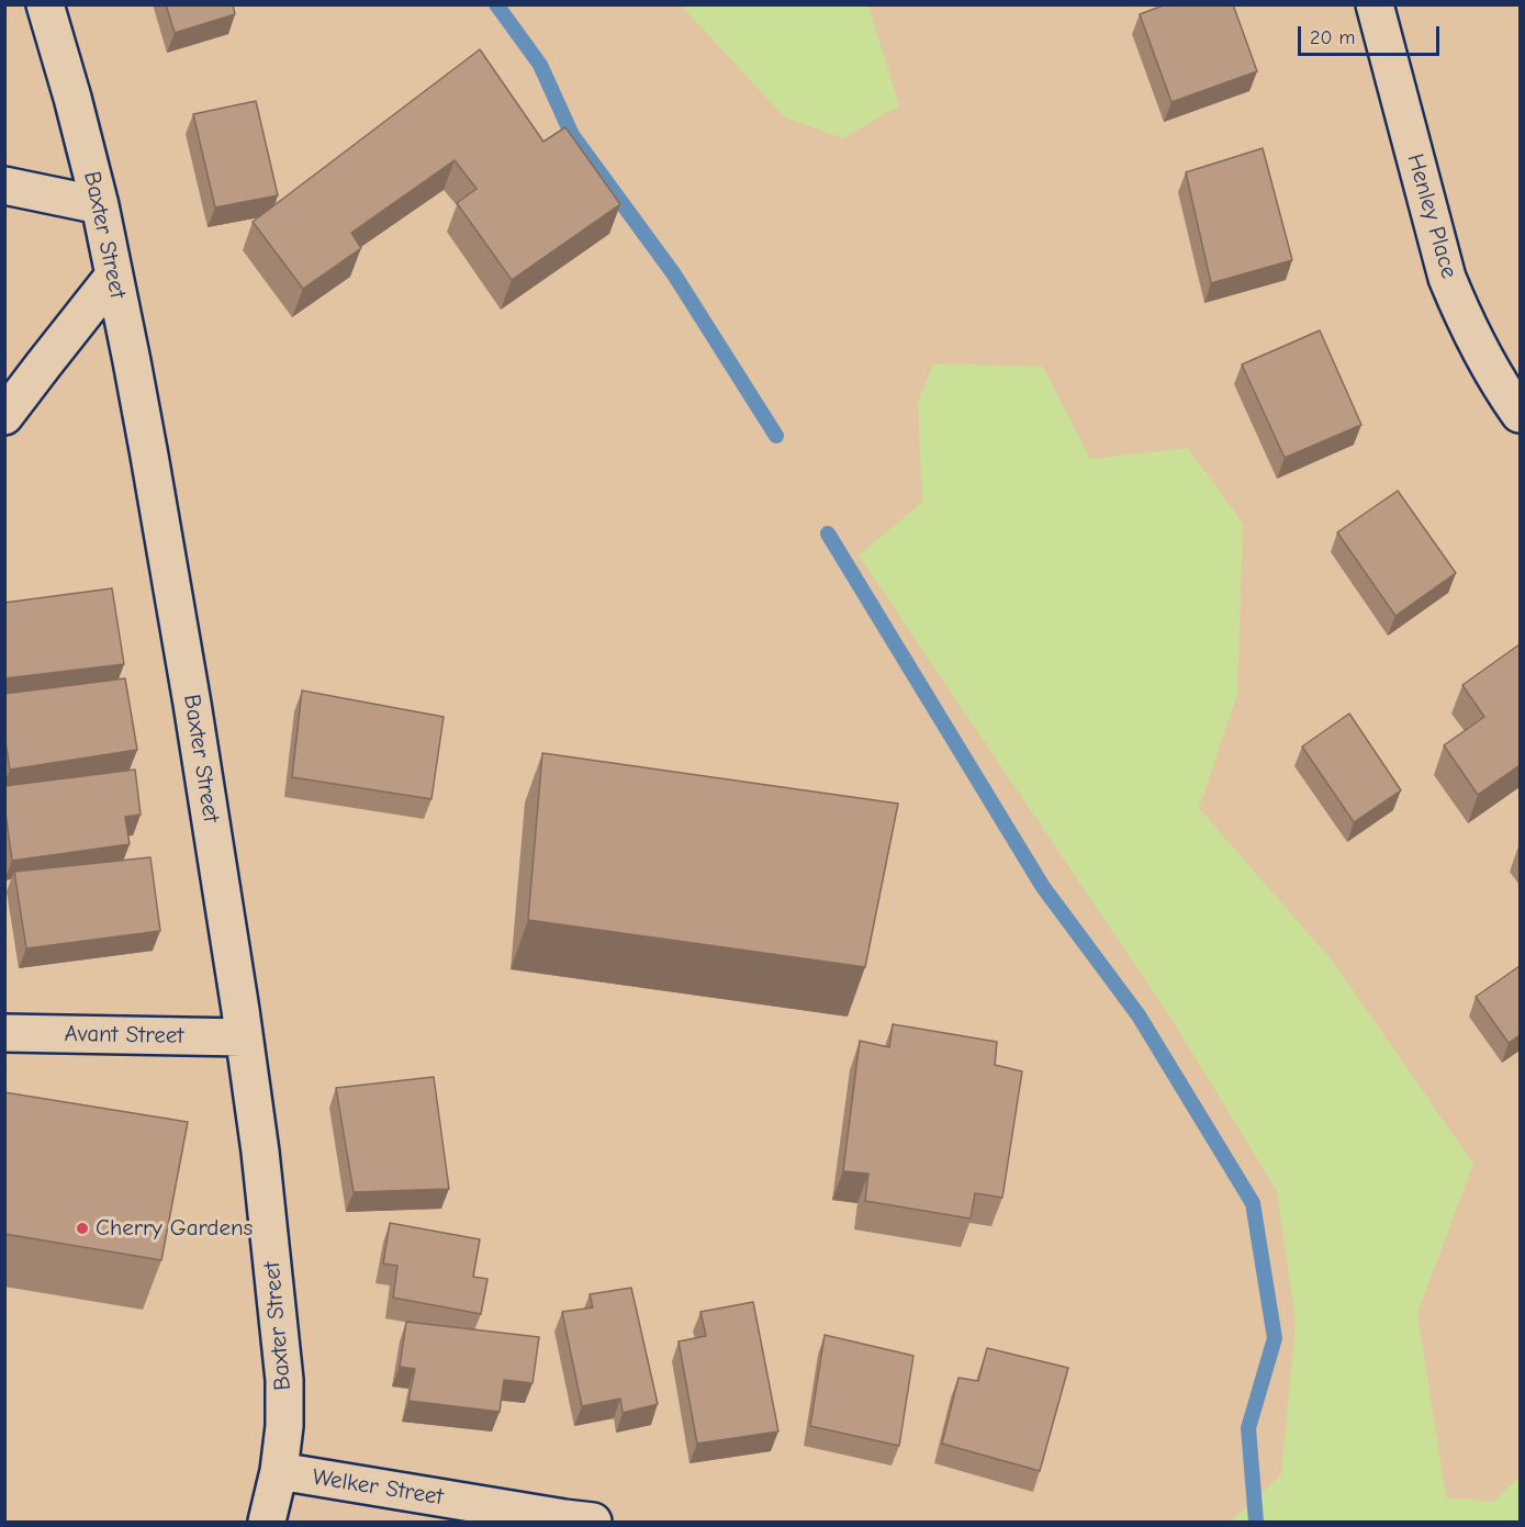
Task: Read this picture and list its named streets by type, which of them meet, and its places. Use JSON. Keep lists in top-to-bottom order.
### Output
{
  "streets": {
    "street": [
      "Henley Place",
      "Baxter Street",
      "Avant Street",
      "Welker Street"
    ]
  },
  "crossings": [
    ["Baxter Street", "Avant Street"],
    ["Baxter Street", "Welker Street"]
  ],
  "places": ["Cherry Gardens"],
  "scale_bar": "20 m"
}
